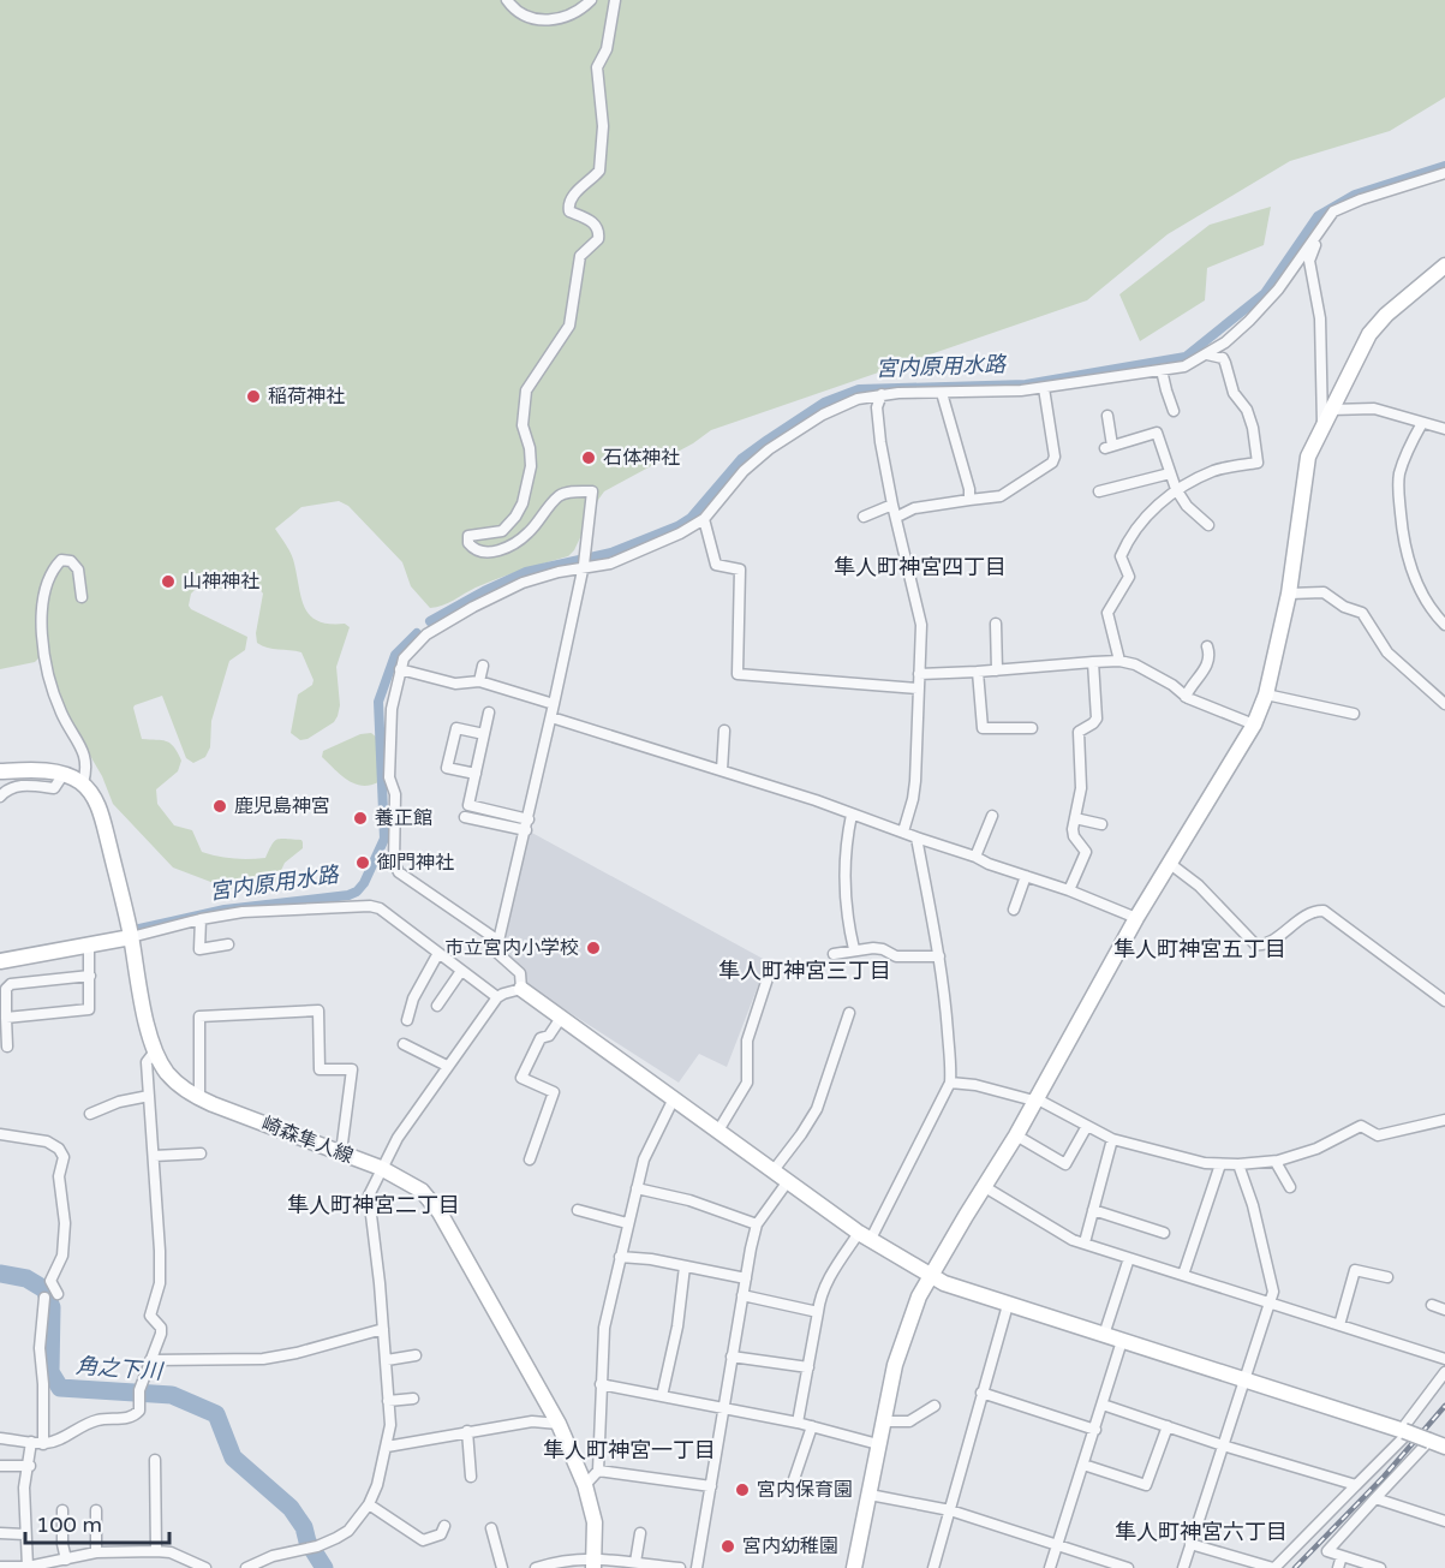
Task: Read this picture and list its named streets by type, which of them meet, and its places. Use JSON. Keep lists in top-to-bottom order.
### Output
{
  "streets": {
    "street": ["崎森隼人線"]
  },
  "districts": [
    "隼人町神宮四丁目",
    "隼人町神宮五丁目",
    "隼人町神宮三丁目",
    "隼人町神宮二丁目",
    "隼人町神宮一丁目",
    "隼人町神宮六丁目"
  ],
  "water": ["宮内原用水路", "角之下川"],
  "places": [
    "稲荷神社",
    "石体神社",
    "山神神社",
    "鹿児島神宮",
    "養正館",
    "御門神社",
    "市立宮内小学校",
    "宮内保育園",
    "宮内幼稚園"
  ],
  "scale_bar": "100 m"
}
